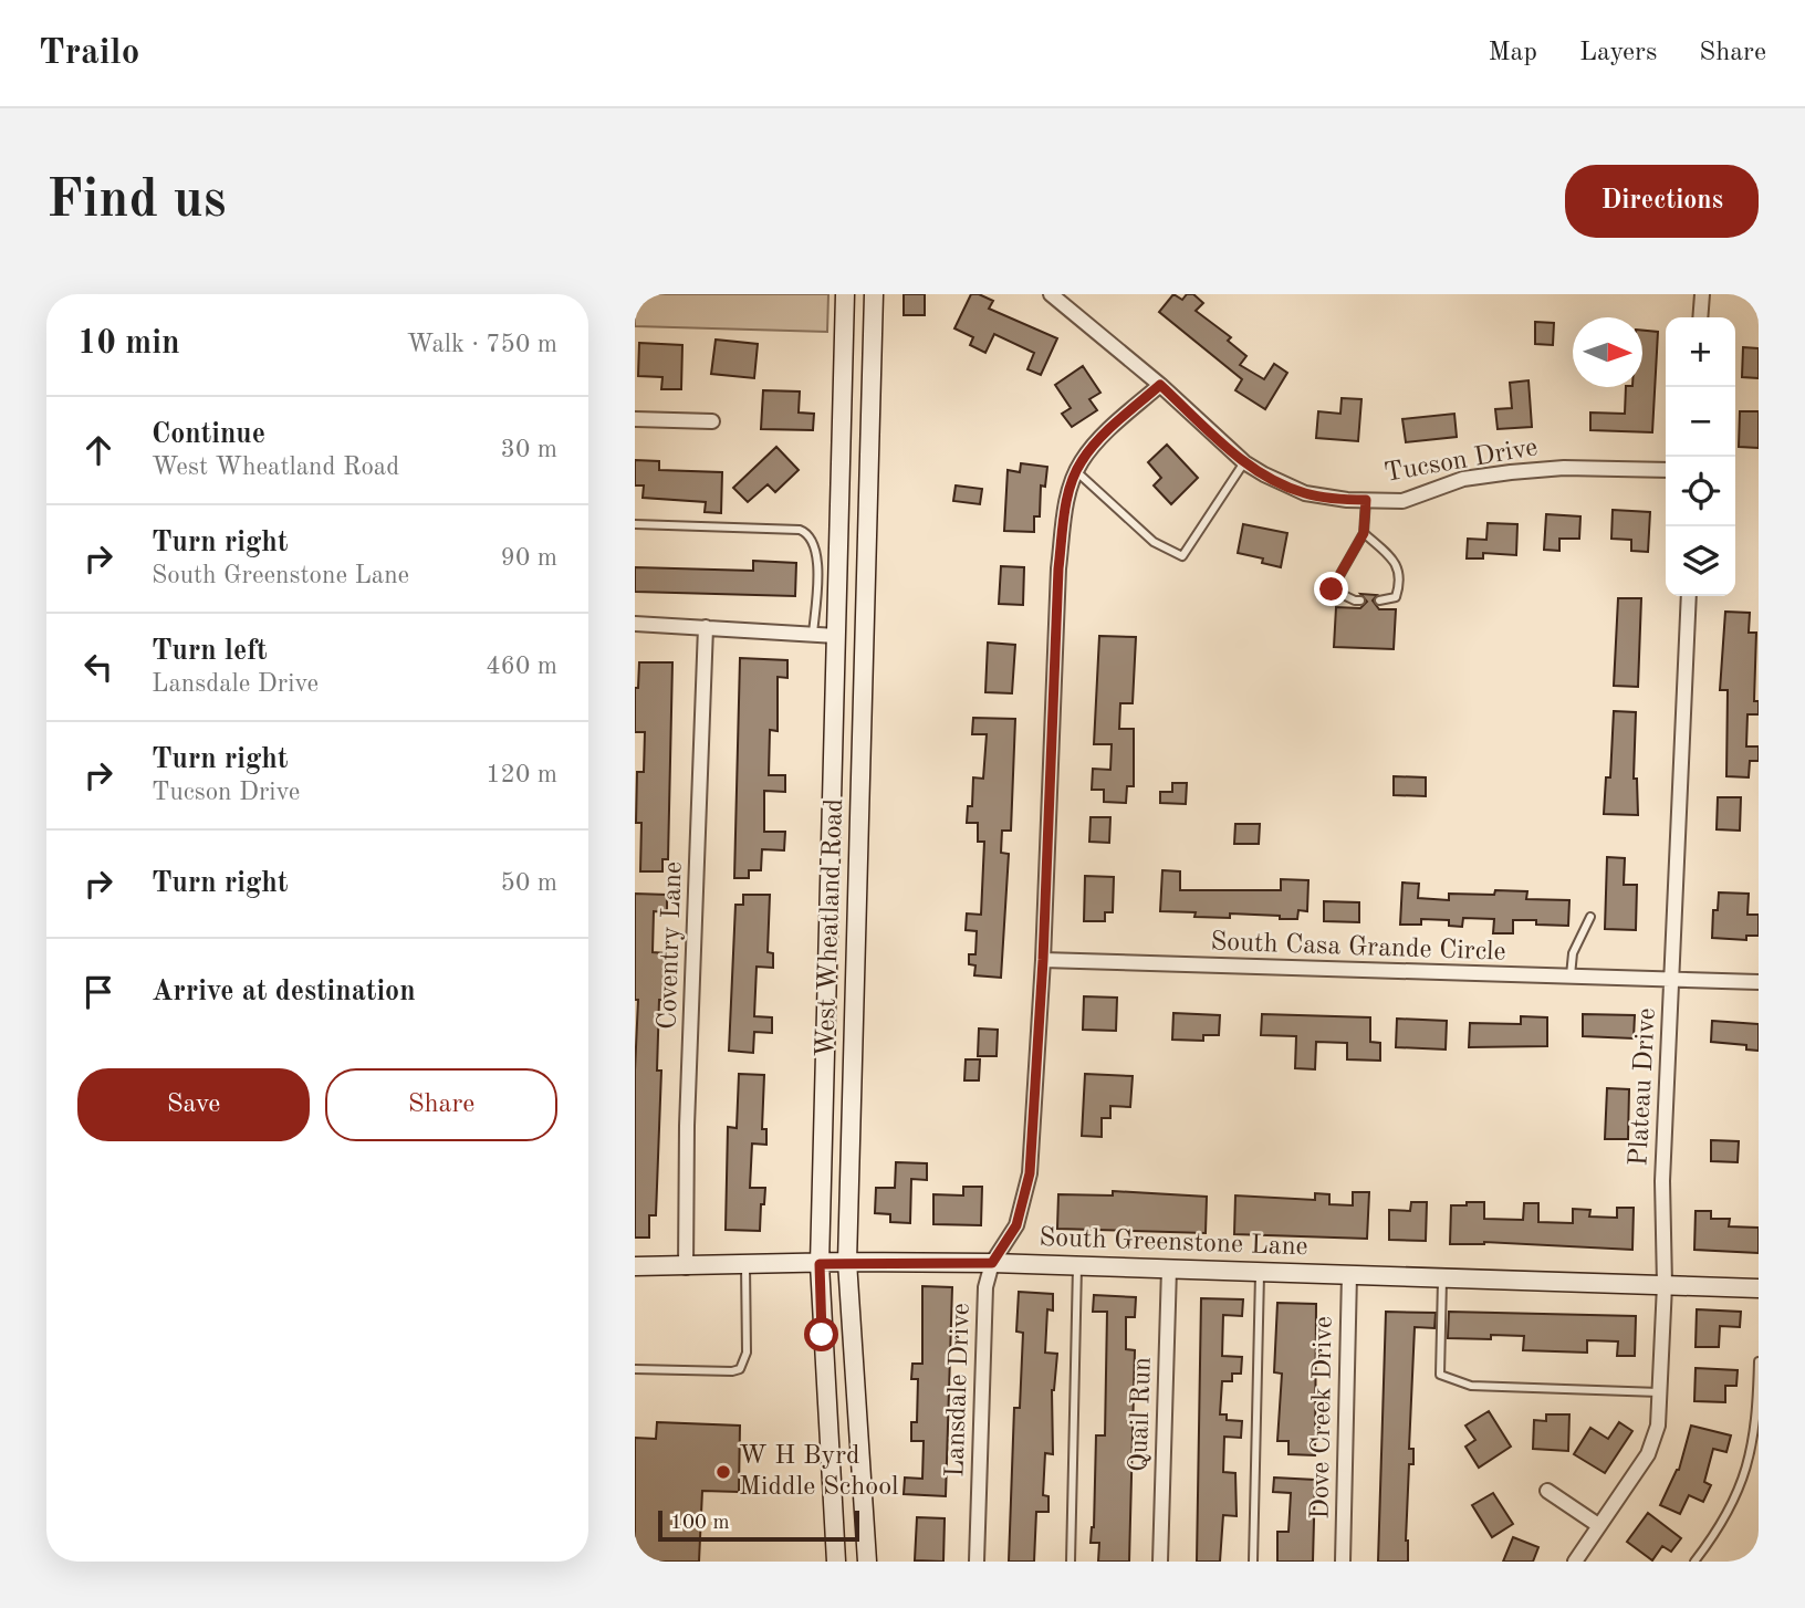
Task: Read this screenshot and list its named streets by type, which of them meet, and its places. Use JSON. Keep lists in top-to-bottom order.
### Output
{
  "streets": {
    "main road": ["West Wheatland Road", "South Greenstone Lane"],
    "street": [
      "Tucson Drive",
      "Coventry Lane",
      "South Casa Grande Circle",
      "Plateau Drive",
      "Lansdale Drive",
      "Quail Run",
      "Dove Creek Drive"
    ]
  },
  "crossings": [
    ["Tucson Drive", "Lansdale Drive"],
    ["West Wheatland Road", "South Greenstone Lane"],
    ["Coventry Lane", "South Greenstone Lane"],
    ["South Casa Grande Circle", "Plateau Drive"],
    ["South Casa Grande Circle", "Lansdale Drive"],
    ["Plateau Drive", "South Greenstone Lane"],
    ["South Greenstone Lane", "Lansdale Drive"],
    ["South Greenstone Lane", "Quail Run"],
    ["South Greenstone Lane", "Dove Creek Drive"]
  ],
  "places": ["W H Byrd Middle School"],
  "scale_bar": "100 m",
  "north": "right",
  "page": {
    "header": "Trailo",
    "nav": ["Map", "Layers", "Share"],
    "buttons": [
      "Directions",
      ["Save", "Share"]
    ],
    "title": "Find us",
    "heading": ["10 min", "Walk · 750 m"],
    "map_buttons": ["+", "−"],
    "list": [
      ["Continue", "West Wheatland Road", "30 m"],
      ["Turn right", "South Greenstone Lane", "90 m"],
      ["Turn left", "Lansdale Drive", "460 m"],
      ["Turn right", "Tucson Drive", "120 m"],
      ["Turn right", "50 m"],
      "Arrive at destination"
    ],
    "scale": "100 m"
  }
}
